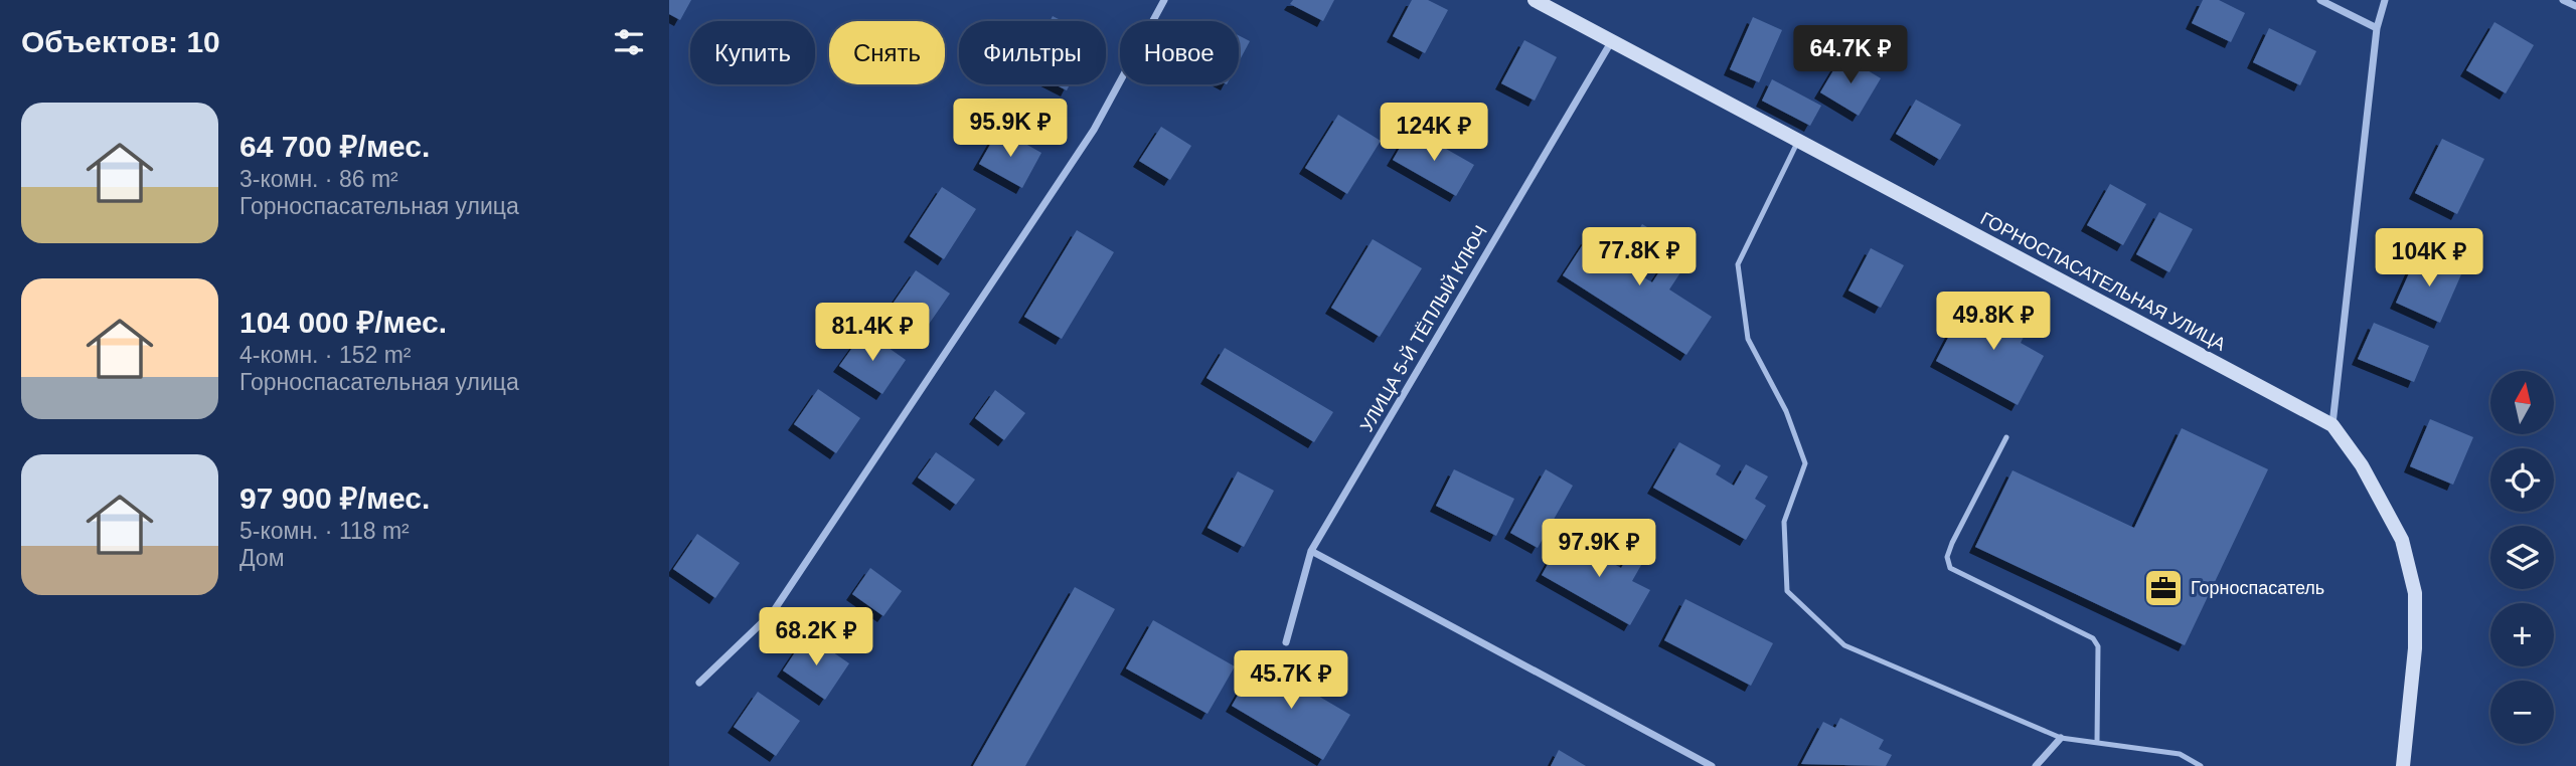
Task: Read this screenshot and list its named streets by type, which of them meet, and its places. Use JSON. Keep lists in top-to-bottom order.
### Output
{
  "streets": {
    "main road": ["ГОРНОСПАСАТЕЛЬНАЯ УЛИЦА"],
    "street": ["УЛИЦА 5-Й ТЁПЛЫЙ КЛЮЧ"]
  },
  "crossings": [
    ["ГОРНОСПАСАТЕЛЬНАЯ УЛИЦА", "УЛИЦА 5-Й ТЁПЛЫЙ КЛЮЧ"]
  ],
  "places": {
    "office": ["Горноспасатель"]
  },
  "north": "top",
  "page": {
    "heading": "Объектов: 10",
    "chip": [
      "Купить",
      "Снять",
      "Фильтры",
      "Новое"
    ],
    "price": [
      "64.7K ₽",
      "95.9K ₽",
      "124K ₽",
      "77.8K ₽",
      "104K ₽",
      "49.8K ₽",
      "81.4K ₽",
      "97.9K ₽",
      "68.2K ₽",
      "45.7K ₽"
    ],
    "list": [
      {
        "name": "64 700 ₽/мес.",
        "note": "3-комн. · 86 m² · Горноспасательная улица"
      },
      {
        "name": "104 000 ₽/мес.",
        "note": "4-комн. · 152 m² · Горноспасательная улица"
      },
      {
        "name": "97 900 ₽/мес.",
        "note": "5-комн. · 118 m² · Дом"
      }
    ],
    "map_buttons": ["+", "−"]
  }
}
